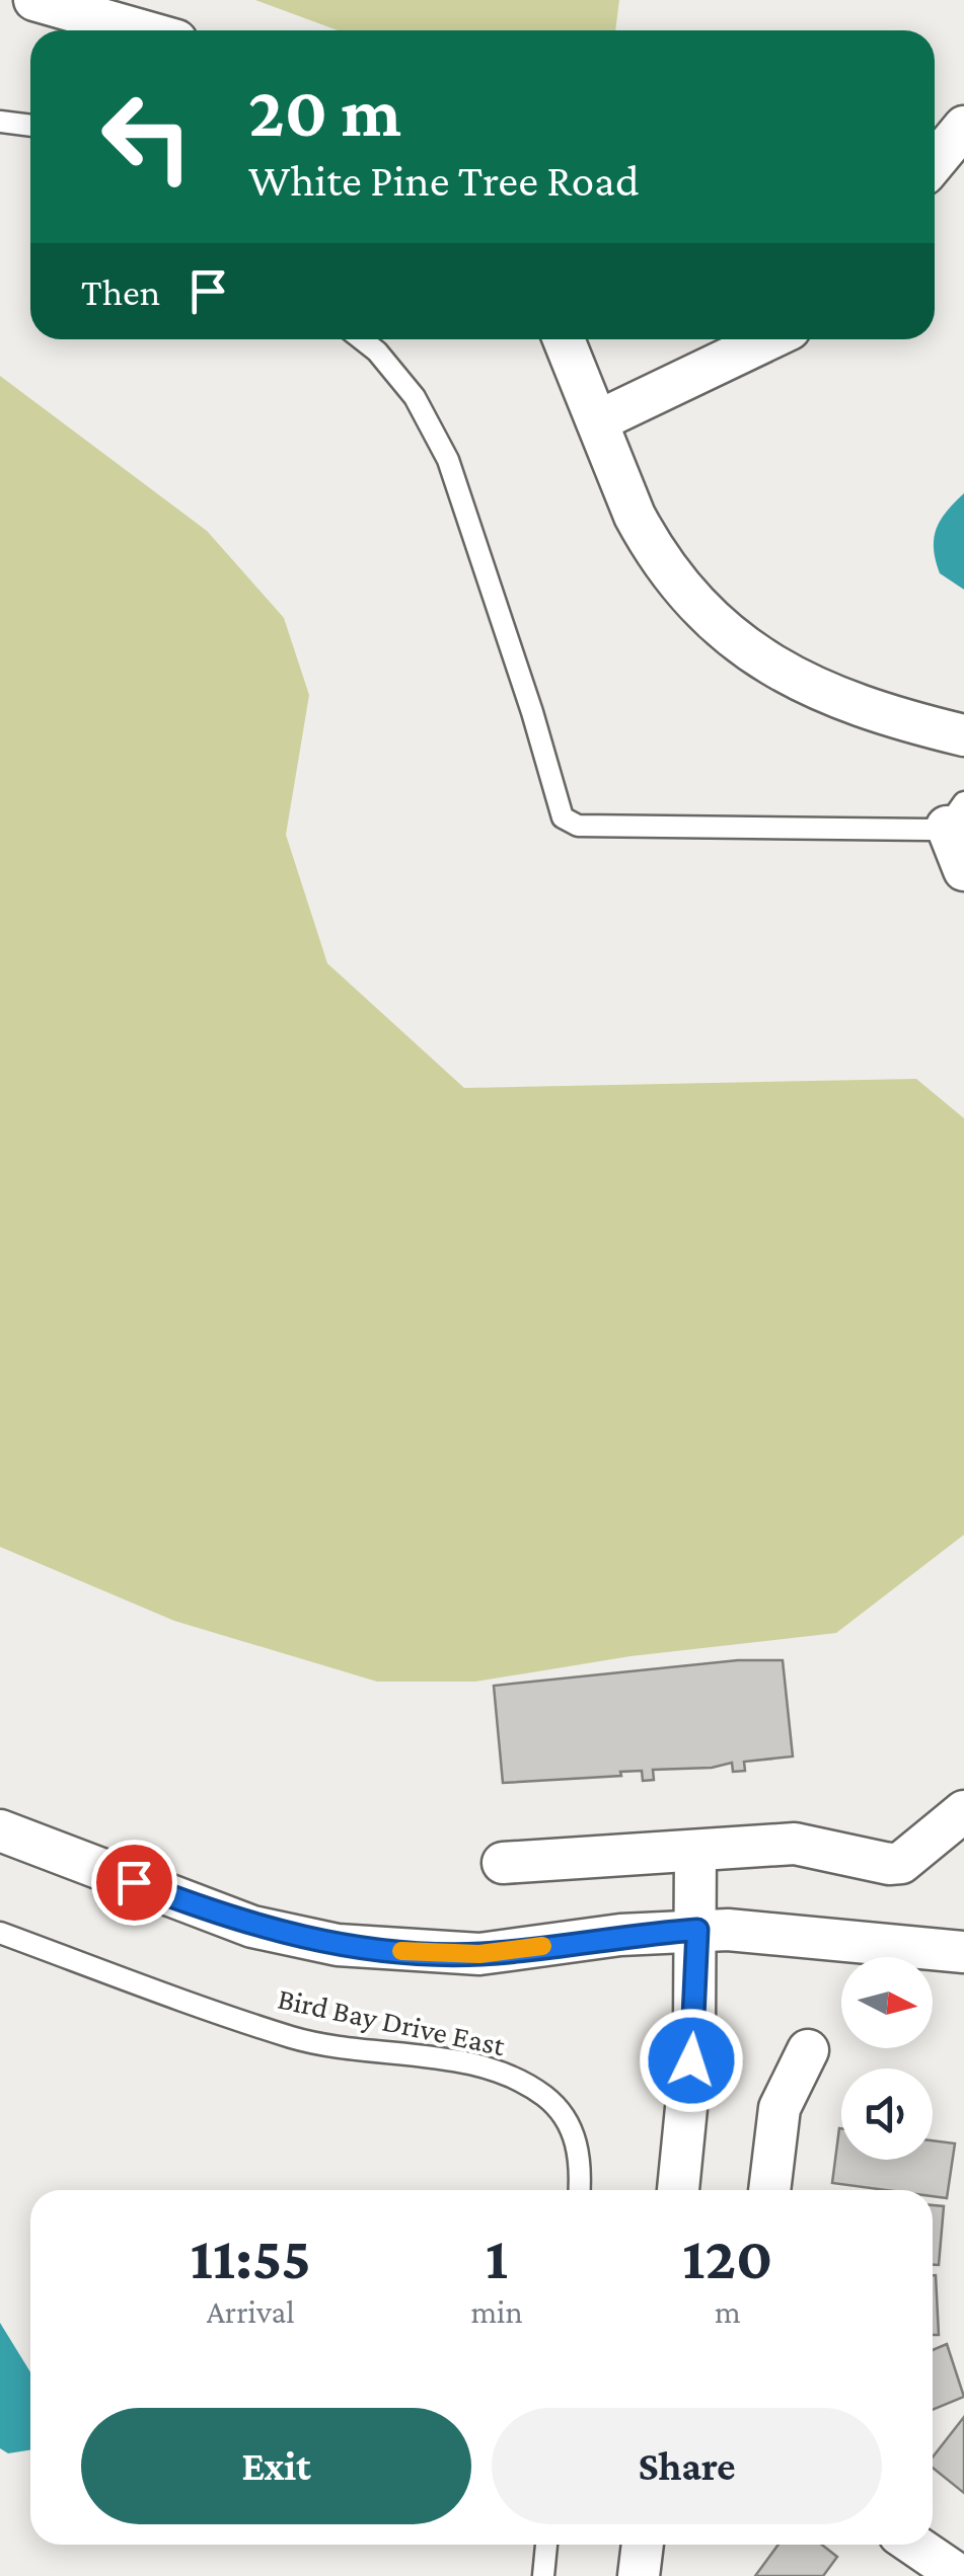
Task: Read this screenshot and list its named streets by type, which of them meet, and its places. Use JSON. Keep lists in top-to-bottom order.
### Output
{
  "streets": {
    "lane": ["Bird Bay Drive East"]
  },
  "north": "right",
  "page": {
    "turn": ["20 m", "White Pine Tree Road"],
    "then": "Then",
    "eta": [
      "11:55",
      "Arrival",
      "1",
      "min",
      "120",
      "m"
    ],
    "buttons": ["Exit", "Share"]
  }
}
